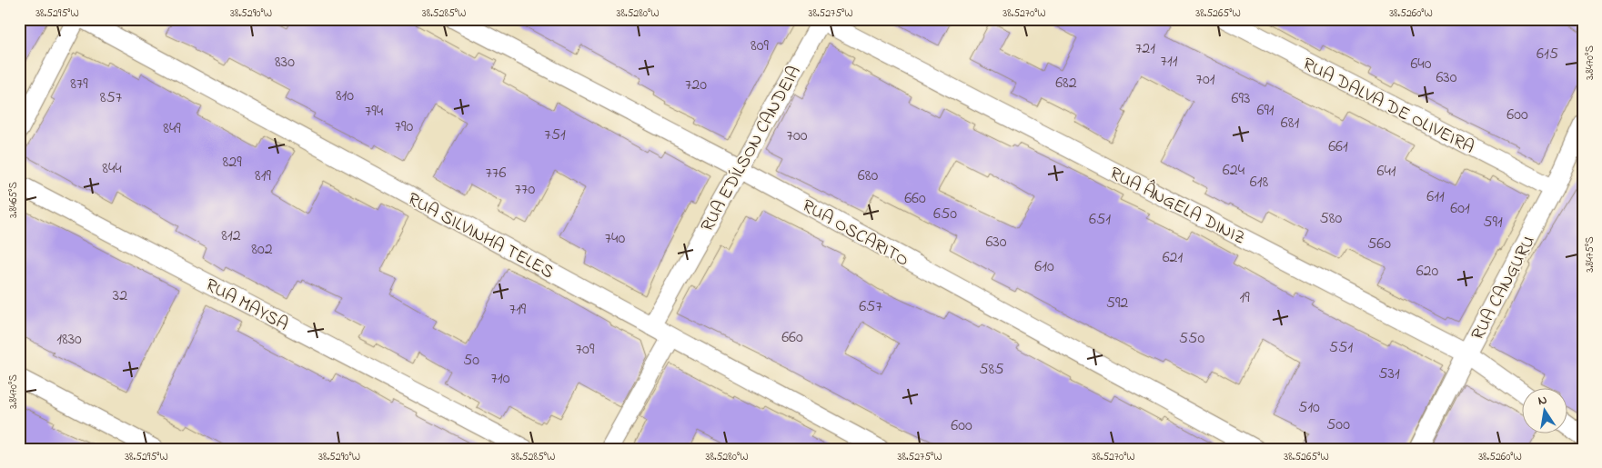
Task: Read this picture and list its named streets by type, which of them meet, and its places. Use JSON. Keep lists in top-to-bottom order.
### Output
{
  "streets": {
    "street": [
      "RUA DALVA DE OLIVEIRA",
      "RUA EDÍLSON CANDEIA",
      "RUA ÂNGELA DINIZ",
      "RUA OSCARITO",
      "RUA SILVINHA TELES",
      "RUA CANGURU",
      "RUA MAYSA"
    ]
  },
  "crossings": [
    ["RUA DALVA DE OLIVEIRA", "RUA CANGURU"],
    ["RUA EDÍLSON CANDEIA", "RUA ÂNGELA DINIZ"],
    ["RUA EDÍLSON CANDEIA", "RUA OSCARITO"],
    ["RUA EDÍLSON CANDEIA", "RUA SILVINHA TELES"],
    ["RUA ÂNGELA DINIZ", "RUA CANGURU"]
  ],
  "house_numbers": [
    "809",
    "721",
    "615",
    "711",
    "830",
    "640",
    "630",
    "701",
    "682",
    "879",
    "720",
    "810",
    "857",
    "693",
    "691",
    "794",
    "600",
    "681",
    "790",
    "849",
    "751",
    "700",
    "661",
    "829",
    "844",
    "624",
    "641",
    "776",
    "819",
    "680",
    "618",
    "770",
    "611",
    "660",
    "601",
    "650",
    "580",
    "651",
    "591",
    "812",
    "740",
    "630",
    "560",
    "802",
    "621",
    "610",
    "620",
    "32",
    "19",
    "592",
    "657",
    "719",
    "660",
    "550",
    "1830",
    "551",
    "709",
    "50",
    "585",
    "531",
    "710",
    "510",
    "500",
    "600"
  ],
  "north": "top",
  "coordinates": [
    "38.5295°W",
    "38.5290°W",
    "38.5285°W",
    "38.5280°W",
    "38.5275°W",
    "38.5270°W",
    "38.5265°W",
    "38.5260°W",
    "3.8470°S",
    "3.8465°S",
    "3.8475°S"
  ]
}
